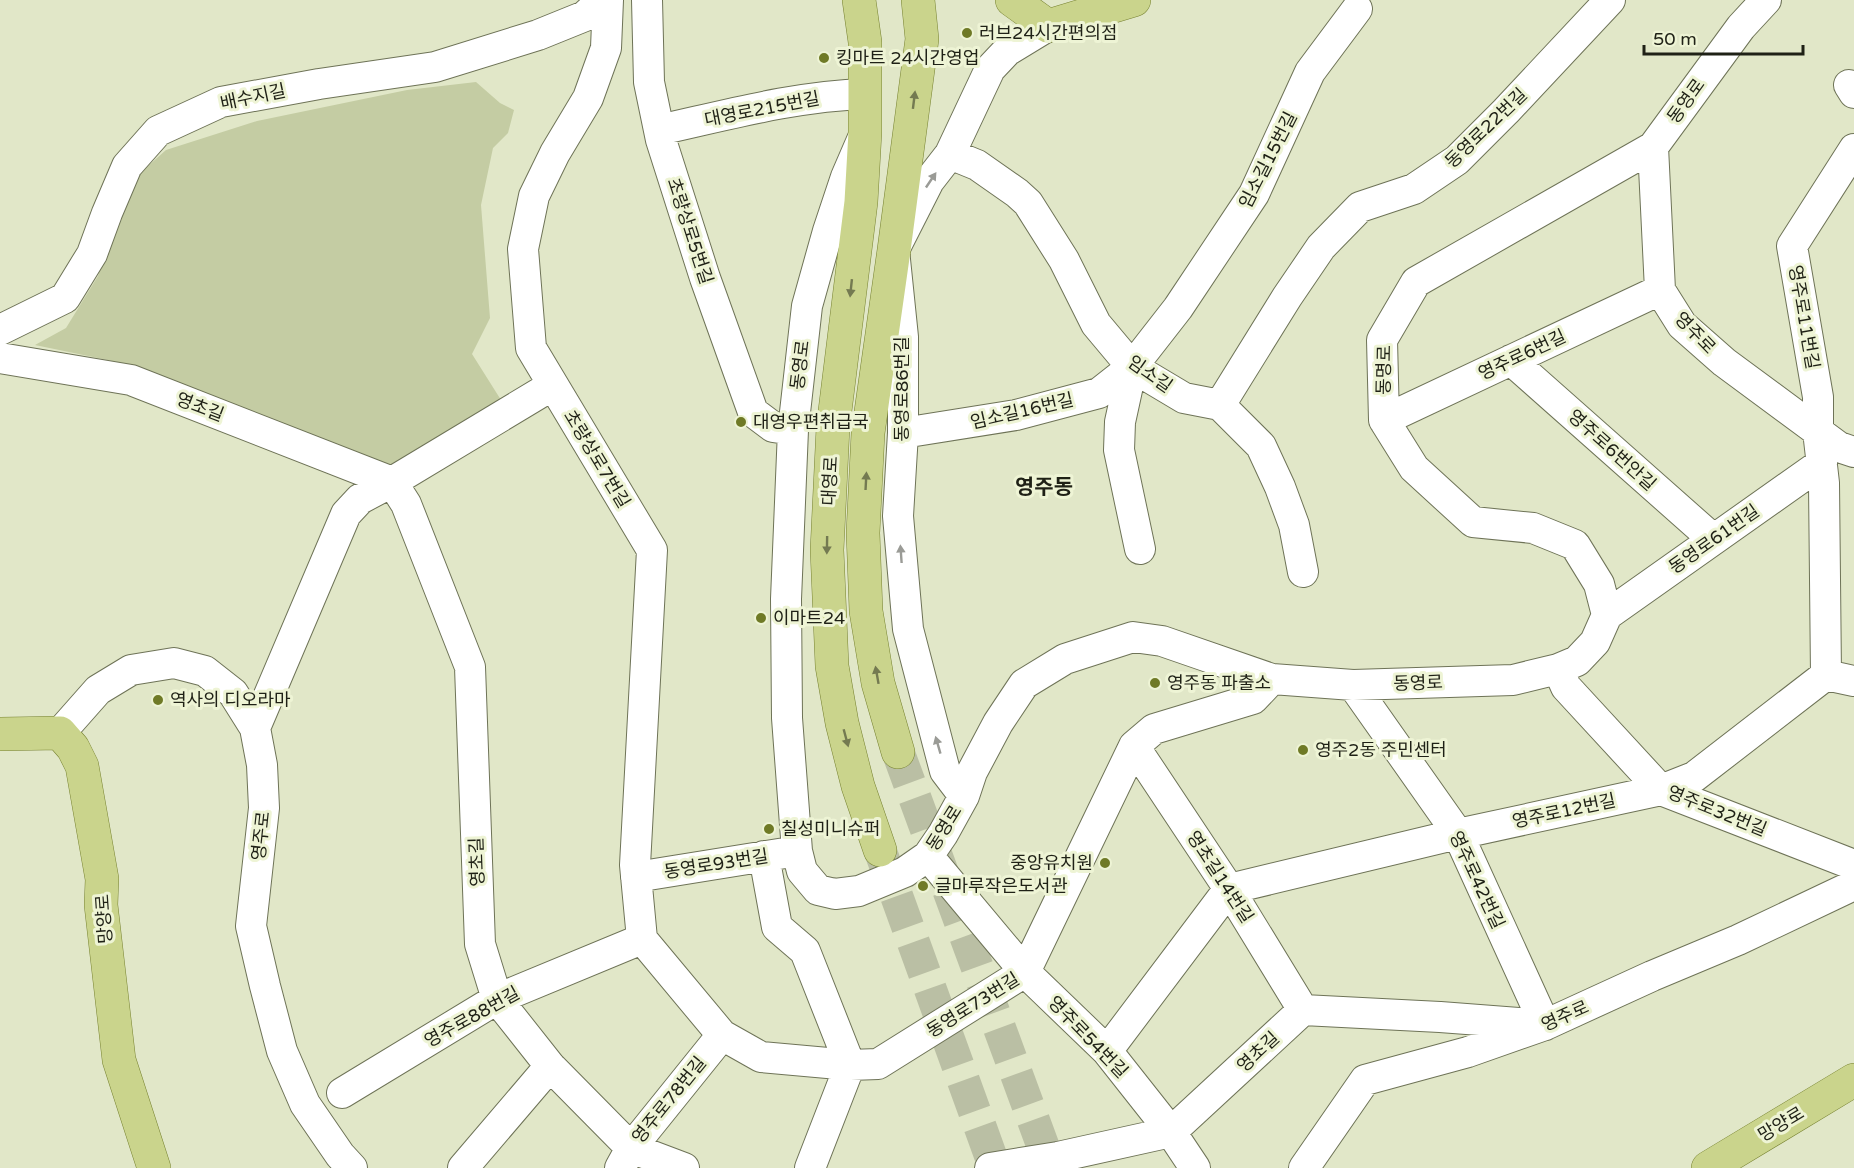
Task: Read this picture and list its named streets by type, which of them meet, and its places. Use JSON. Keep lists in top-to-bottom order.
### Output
{
  "streets": {
    "main road": ["대영로", "망양로"],
    "street": [
      "배수지길",
      "동영로",
      "대영로215번길",
      "동영로22번길",
      "임소길15번길",
      "초량상로5번길",
      "영주로11번길",
      "영주로",
      "영주로6번길",
      "동명로",
      "임소길",
      "동영로86번길",
      "영초길",
      "임소길16번길",
      "영주로6번안길",
      "초량상로7번길",
      "동영로61번길",
      "영주로12번길",
      "영주로32번길",
      "동영로93번길",
      "영초길14번길",
      "영주로42번길",
      "동영로73번길",
      "영주로88번길",
      "영주로54번길",
      "영주로78번길"
    ]
  },
  "crossings": [
    ["동영로", "초량상로5번길"],
    ["동영로", "영주로"],
    ["동영로", "동명로"],
    ["동영로", "동영로86번길"],
    ["동영로", "대영로"],
    ["동영로", "동영로61번길"],
    ["동영로", "영주로32번길"],
    ["동영로", "동영로93번길"],
    ["동영로", "영주로42번길"],
    ["동영로", "동영로73번길"],
    ["동영로", "영주로54번길"],
    ["대영로215번길", "초량상로5번길"],
    ["대영로215번길", "대영로"],
    ["동영로22번길", "임소길"],
    ["임소길15번길", "임소길"],
    ["임소길15번길", "임소길16번길"],
    ["영주로11번길", "영주로"],
    ["영주로11번길", "영주로12번길"],
    ["영주로", "영주로6번길"],
    ["영주로", "동명로"],
    ["영주로", "영주로12번길"],
    ["영주로", "영주로42번길"],
    ["영주로", "망양로"],
    ["영주로6번길", "동명로"],
    ["영주로6번길", "영주로6번안길"],
    ["동명로", "동영로61번길"],
    ["임소길", "임소길16번길"],
    ["동영로86번길", "임소길16번길"],
    ["동영로86번길", "대영로"],
    ["영초길", "영초길14번길"],
    ["영초길", "영주로88번길"],
    ["영초길", "영주로54번길"],
    ["영초길", "영주로78번길"],
    ["영주로6번안길", "동영로61번길"],
    ["초량상로7번길", "동영로93번길"],
    ["초량상로7번길", "동영로73번길"],
    ["초량상로7번길", "영주로88번길"],
    ["동영로61번길", "영주로12번길"],
    ["영주로12번길", "영주로32번길"],
    ["영주로12번길", "영초길14번길"],
    ["영주로12번길", "영주로42번길"],
    ["영초길14번길", "동영로73번길"],
    ["동영로73번길", "영주로88번길"],
    ["동영로73번길", "영주로54번길"],
    ["동영로73번길", "영주로78번길"]
  ],
  "districts": ["영주동"],
  "places": [
    "러브24시간편의점",
    "킹마트 24시간영업",
    "대영우편취급국",
    "이마트24",
    "영주동 파출소",
    "역사의 디오라마",
    "영주2동 주민센터",
    "칠성미니슈퍼",
    "중앙유치원",
    "글마루작은도서관"
  ],
  "scale_bar": "50 m"
}
